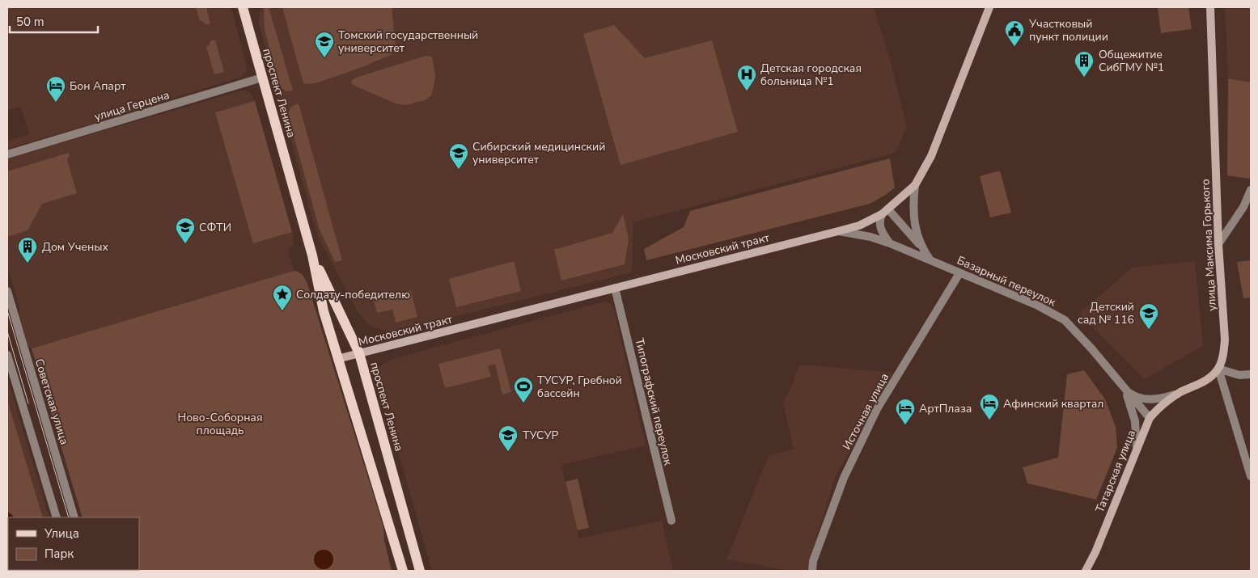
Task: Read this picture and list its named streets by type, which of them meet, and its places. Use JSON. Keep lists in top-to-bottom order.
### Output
{
  "streets": {
    "main road": [
      "проспект Ленина",
      "улица Максима Горького",
      "Московский тракт",
      "Татарская улица"
    ],
    "street": [
      "улица Герцена",
      "Базарный переулок",
      "Советская улица",
      "Типографский переулок",
      "Источная улица"
    ]
  },
  "crossings": [
    ["проспект Ленина", "улица Герцена"],
    ["проспект Ленина", "Московский тракт"],
    ["Московский тракт", "Базарный переулок"],
    ["Московский тракт", "Типографский переулок"],
    ["Базарный переулок", "Источная улица"],
    ["Базарный переулок", "Татарская улица"]
  ],
  "parks": ["Ново-Соборная площадь"],
  "places": {
    "public building": ["Участковый пункт полиции"],
    "school or university": [
      "Томский государственный университет",
      "Сибирский медицинский университет",
      "СФТИ",
      "Детский сад № 116",
      "ТУСУР"
    ],
    "building": ["Общежитие СибГМУ №1", "Дом Ученых"],
    "hospital": ["Детская городская больница №1"],
    "hotel": ["Бон Апарт", "Афинский квартал", "АртПлаза"],
    "place": ["Солдату-победителю"],
    "sports": ["ТУСУР, Гребной бассейн"]
  },
  "legend": ["Улица", "Парк"],
  "scale_bar": "50 m"
}
